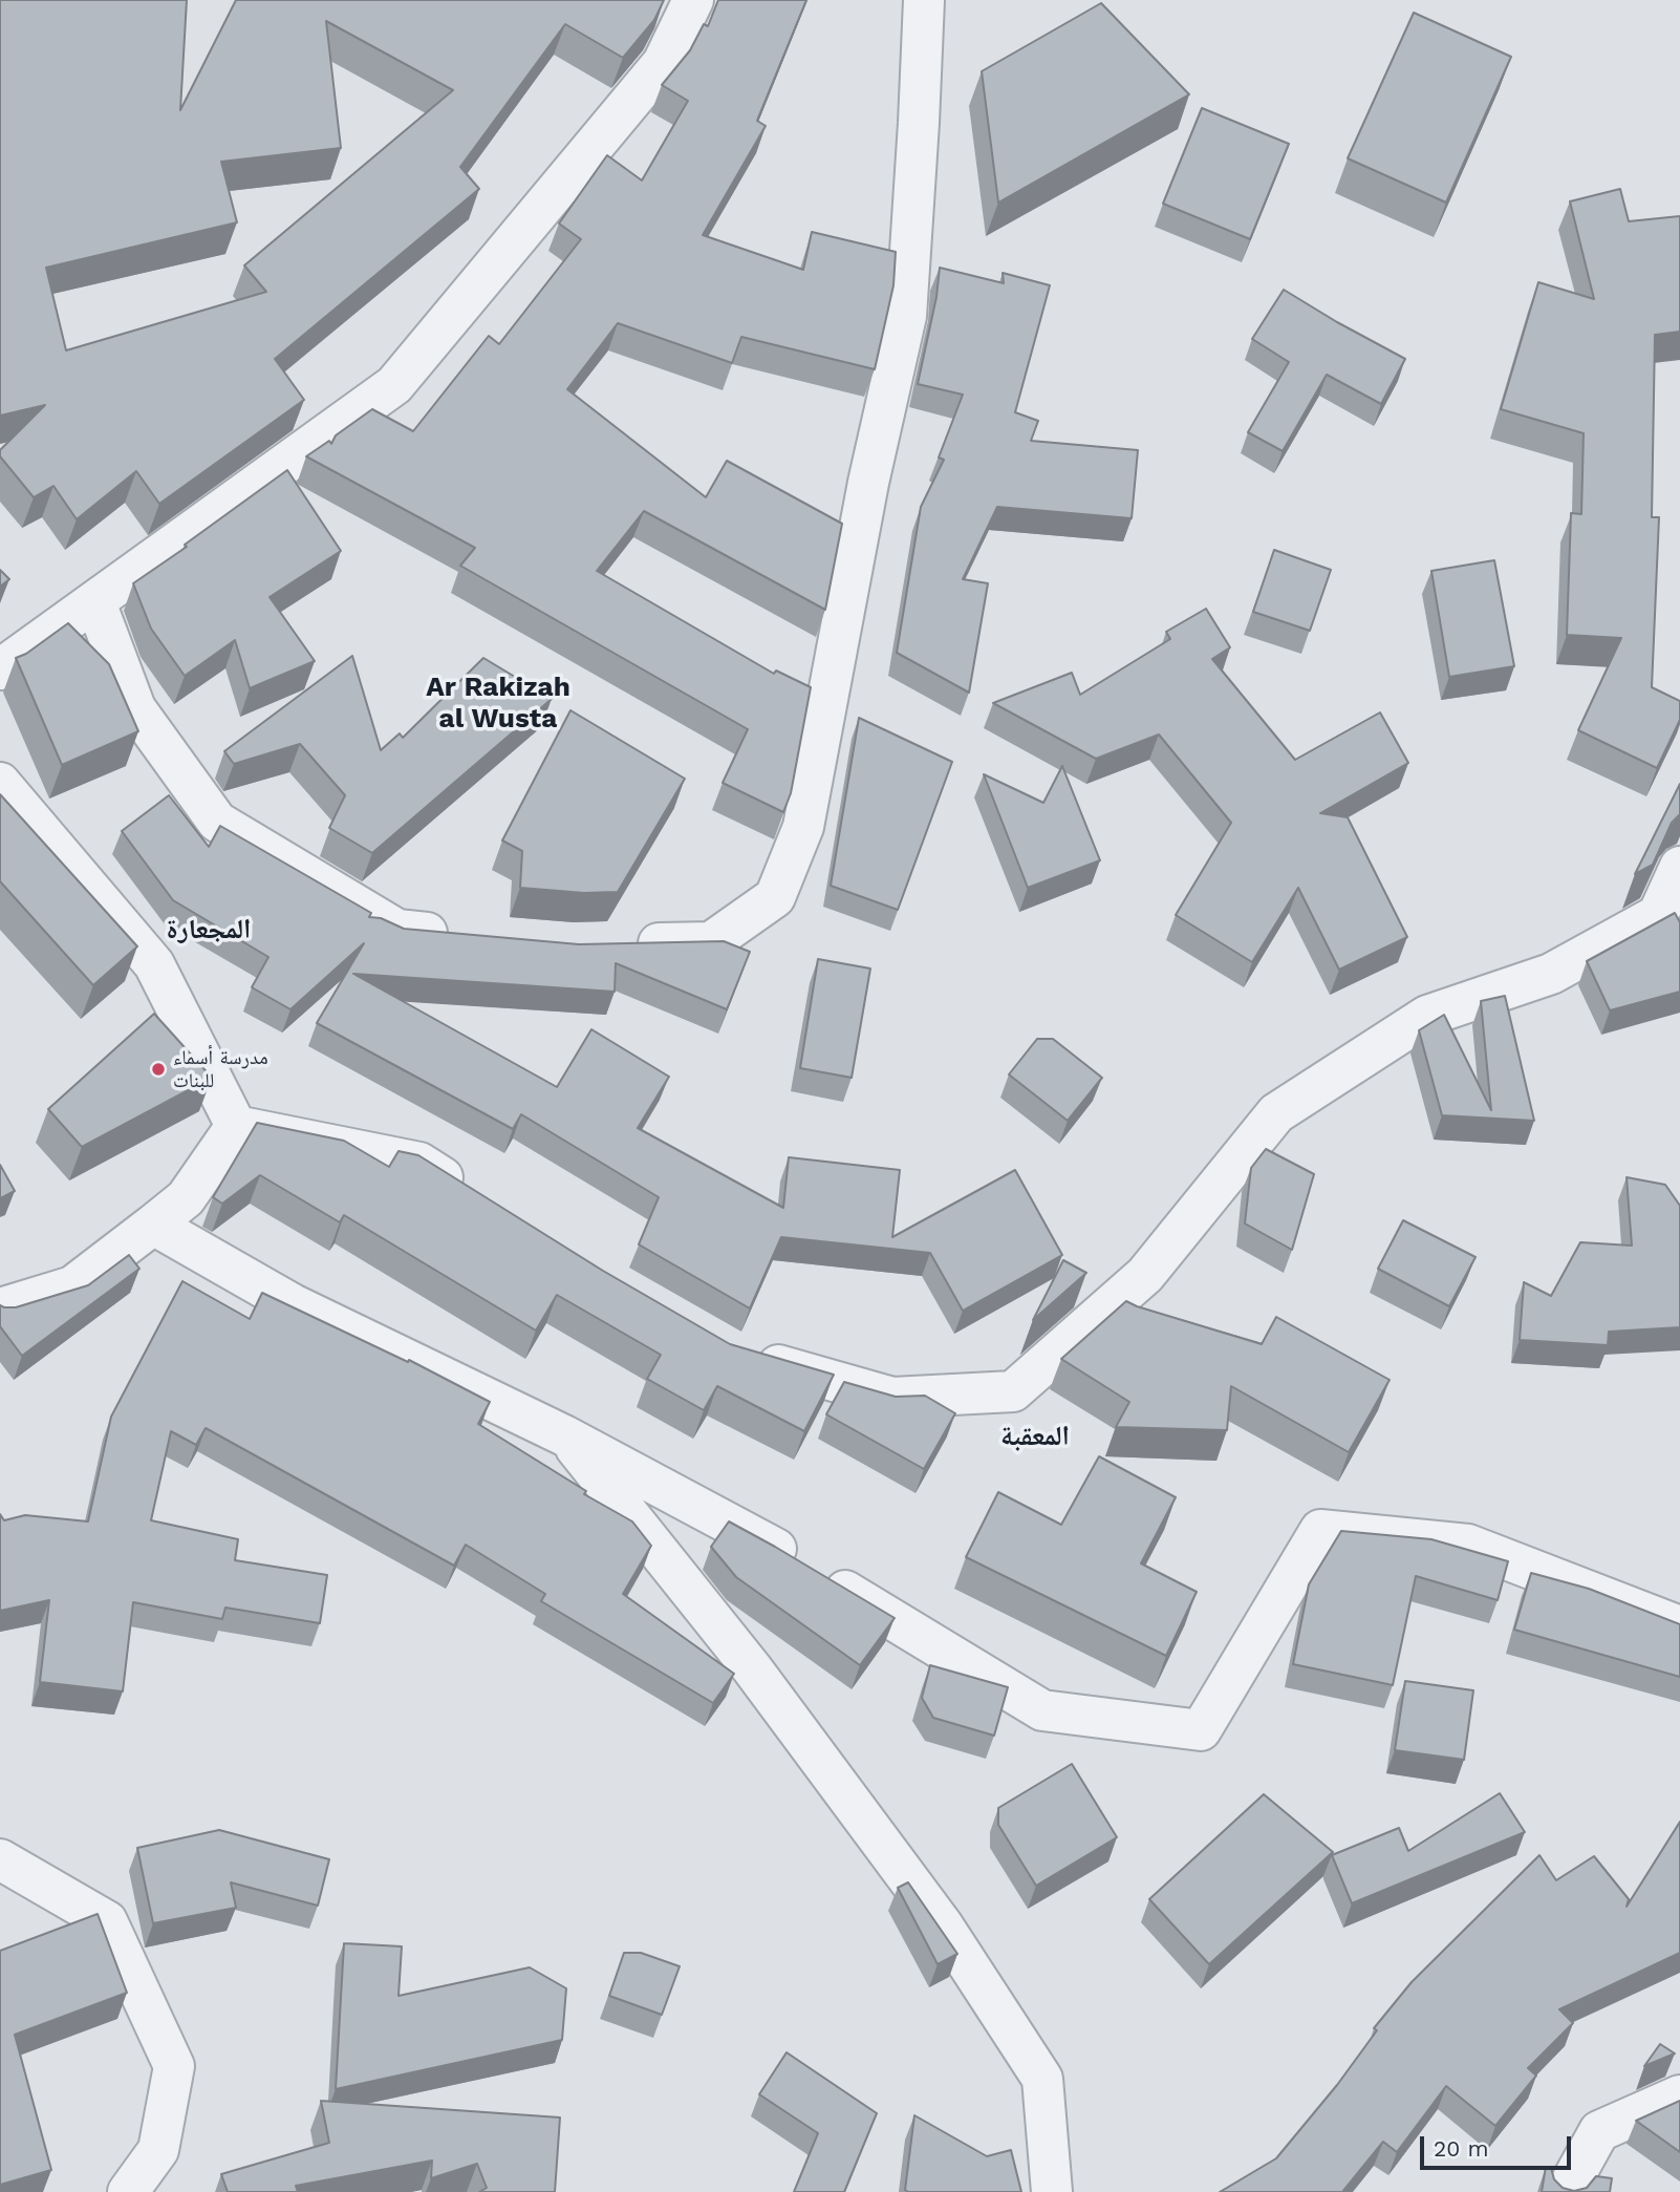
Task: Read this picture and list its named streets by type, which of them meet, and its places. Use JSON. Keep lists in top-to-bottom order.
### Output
{
  "districts": ["Ar Rakizah al Wusta", "المجعارة", "المعقبة"],
  "places": ["مدرسة أسماء للبنات"],
  "scale_bar": "20 m"
}
